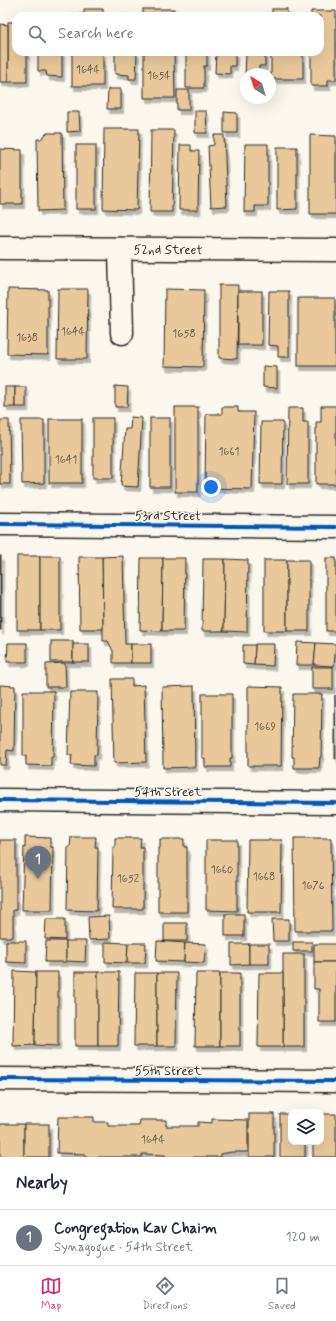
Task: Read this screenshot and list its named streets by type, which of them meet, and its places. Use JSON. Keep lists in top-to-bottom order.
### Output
{
  "streets": {
    "street": [
      "52nd Street",
      "53rd Street",
      "54th Street",
      "55th Street"
    ]
  },
  "house_numbers": [
    "1644",
    "1654",
    "1644",
    "1658",
    "1638",
    "1661",
    "1641",
    "1669",
    "1660",
    "1668",
    "1652",
    "1676",
    "1644"
  ],
  "north": "top left",
  "page": {
    "search": "Search here",
    "pins": "1",
    "heading": "Nearby",
    "list": [
      {
        "mark": "1",
        "name": "Congregation Kav Chaim",
        "note": "Synagogue · 54th Street",
        "value": "120 m"
      }
    ],
    "nav": ["Map", "Directions", "Saved"]
  }
}
